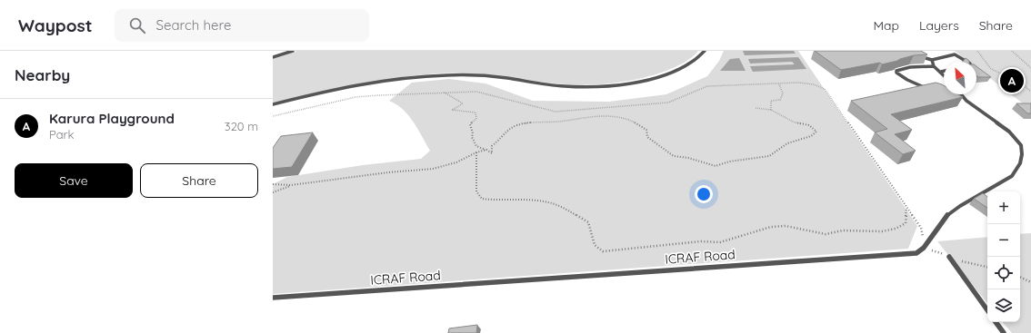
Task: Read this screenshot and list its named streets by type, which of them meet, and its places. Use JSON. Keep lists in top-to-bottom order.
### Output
{
  "streets": {
    "lane": ["ICRAF Road"]
  },
  "north": "top left",
  "page": {
    "header": "Waypost",
    "search": "Search here",
    "nav": ["Map", "Layers", "Share"],
    "heading": "Nearby",
    "pins": "A",
    "list": [
      {
        "mark": "A",
        "name": "Karura Playground",
        "note": "Park",
        "value": "320 m"
      }
    ],
    "buttons": ["Save", "Share"],
    "map_buttons": ["+", "−"]
  }
}
